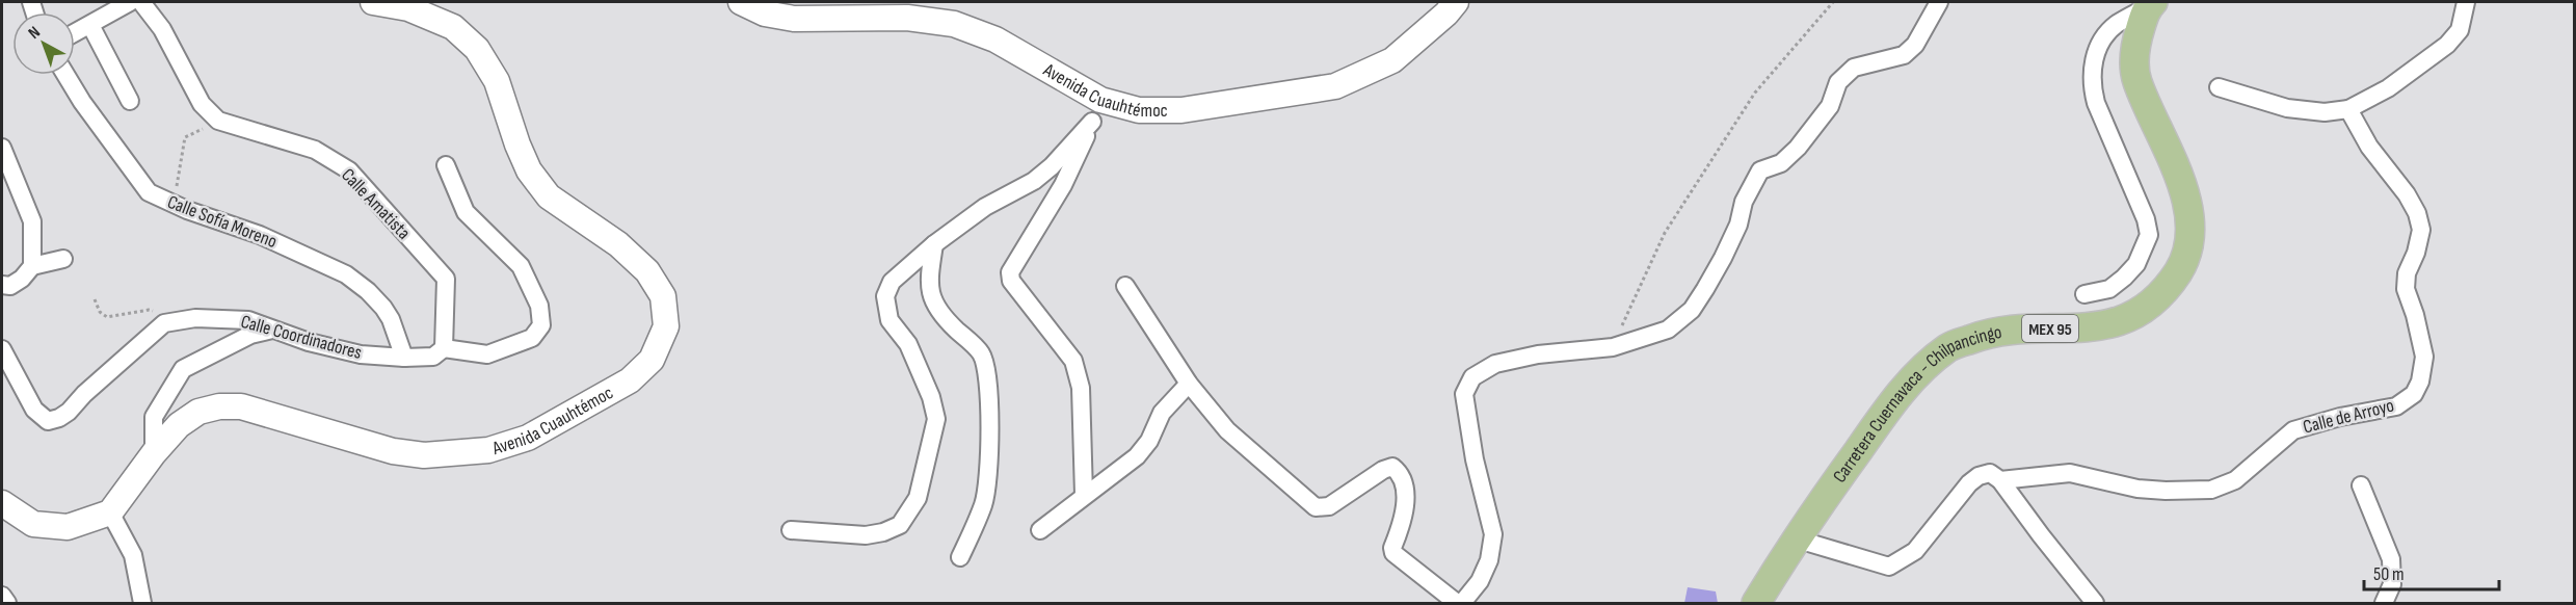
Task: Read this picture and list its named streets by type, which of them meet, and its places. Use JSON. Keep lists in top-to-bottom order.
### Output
{
  "streets": {
    "main road": ["Avenida Cuauhtémoc", "MEX 95", "Carretera Cuernavaca - Chilpancingo"],
    "street": [
      "Calle Amatista",
      "Calle Sofía Moreno",
      "Calle Coordinadores",
      "Calle de Arroyo"
    ]
  },
  "crossings": [
    ["Calle Sofía Moreno", "Calle Coordinadores"],
    ["Carretera Cuernavaca - Chilpancingo", "Calle de Arroyo"]
  ],
  "scale_bar": "50 m",
  "north": "top left"
}
